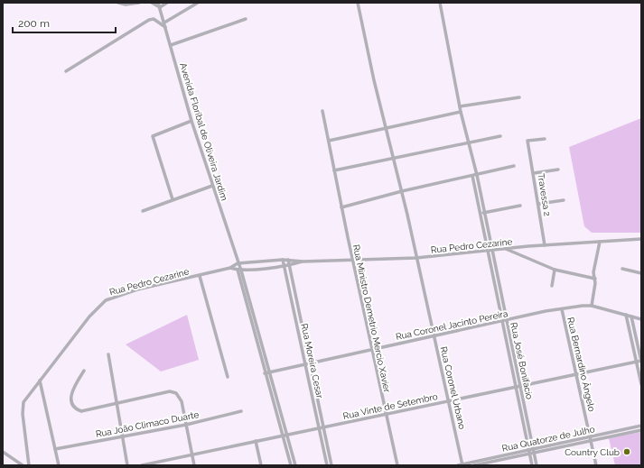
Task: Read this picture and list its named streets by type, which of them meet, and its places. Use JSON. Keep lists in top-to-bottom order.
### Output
{
  "streets": {
    "street": [
      "Avenida Floribal de Oliveira Jardim",
      "Travessa 2",
      "Rua Pedro Cezarine",
      "Rua Ministro Demetrio Mercio Xavier",
      "Rua Coronel Jacinto Pereira",
      "Rua Moreira Cesar",
      "Rua José Bonifacio",
      "Rua Bernardino Ângelo",
      "Rua Coronel Urbano",
      "Rua Vinte de Setembro",
      "Rua João Climaco Duarte",
      "Rua Quatorze de Julho"
    ]
  },
  "crossings": [
    ["Avenida Floribal de Oliveira Jardim", "Rua Pedro Cezarine"],
    ["Avenida Floribal de Oliveira Jardim", "Rua Coronel Jacinto Pereira"],
    ["Avenida Floribal de Oliveira Jardim", "Rua Vinte de Setembro"],
    ["Travessa 2", "Rua Pedro Cezarine"],
    ["Rua Pedro Cezarine", "Rua Ministro Demetrio Mercio Xavier"],
    ["Rua Pedro Cezarine", "Rua Moreira Cesar"],
    ["Rua Pedro Cezarine", "Rua José Bonifacio"],
    ["Rua Pedro Cezarine", "Rua Coronel Urbano"],
    ["Rua Ministro Demetrio Mercio Xavier", "Rua Coronel Jacinto Pereira"],
    ["Rua Ministro Demetrio Mercio Xavier", "Rua Vinte de Setembro"],
    ["Rua Coronel Jacinto Pereira", "Rua Moreira Cesar"],
    ["Rua Coronel Jacinto Pereira", "Rua José Bonifacio"],
    ["Rua Coronel Jacinto Pereira", "Rua Bernardino Ângelo"],
    ["Rua Coronel Jacinto Pereira", "Rua Coronel Urbano"],
    ["Rua Moreira Cesar", "Rua Vinte de Setembro"],
    ["Rua José Bonifacio", "Rua Vinte de Setembro"],
    ["Rua José Bonifacio", "Rua Quatorze de Julho"],
    ["Rua Bernardino Ângelo", "Rua Vinte de Setembro"],
    ["Rua Bernardino Ângelo", "Rua Quatorze de Julho"],
    ["Rua Coronel Urbano", "Rua Vinte de Setembro"],
    ["Rua Coronel Urbano", "Rua Quatorze de Julho"]
  ],
  "places": ["Country Club"],
  "scale_bar": "200 m"
}
